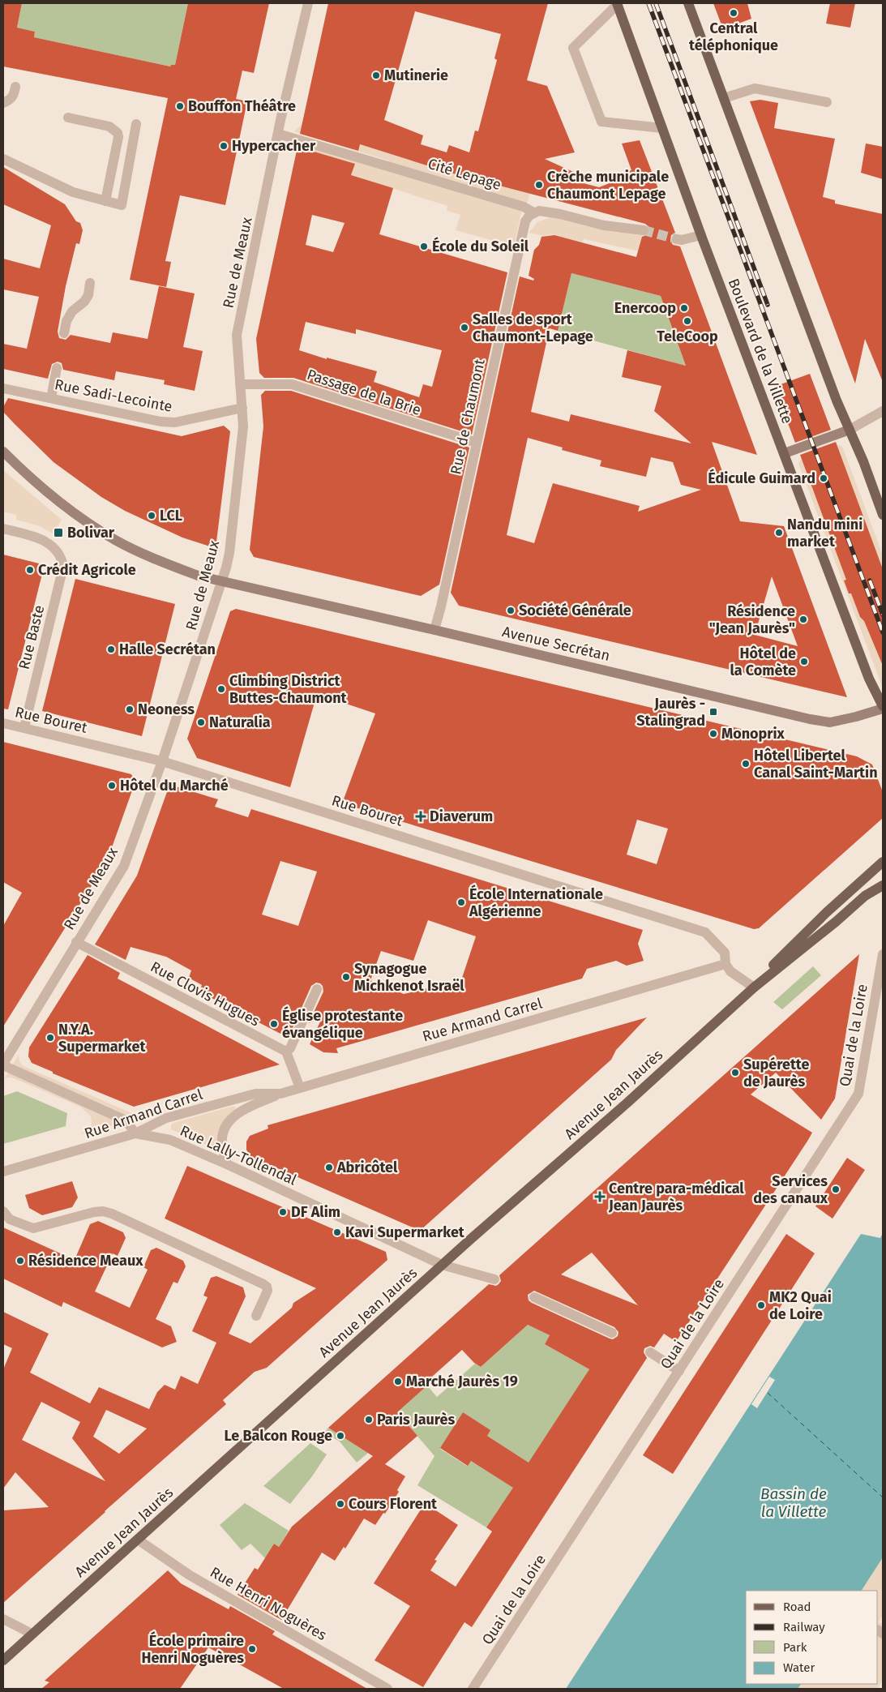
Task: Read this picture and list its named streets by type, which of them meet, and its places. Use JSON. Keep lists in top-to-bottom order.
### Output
{
  "streets": {
    "main road": ["Boulevard de la Villette", "Avenue Secrétan", "Avenue Jean Jaurès"],
    "street": [
      "Cité Lepage",
      "Rue de Meaux",
      "Passage de la Brie",
      "Rue Sadi-Lecointe",
      "Rue de Chaumont",
      "Rue Baste",
      "Rue Bouret",
      "Rue Clovis Hugues",
      "Rue Armand Carrel",
      "Quai de la Loire",
      "Rue Lally-Tollendal",
      "Rue Henri Noguères"
    ]
  },
  "crossings": [
    ["Cité Lepage", "Rue de Meaux"],
    ["Cité Lepage", "Rue de Chaumont"],
    ["Rue de Meaux", "Passage de la Brie"],
    ["Rue de Meaux", "Rue Sadi-Lecointe"],
    ["Rue de Meaux", "Avenue Secrétan"],
    ["Rue de Meaux", "Rue Bouret"],
    ["Rue de Meaux", "Rue Clovis Hugues"],
    ["Boulevard de la Villette", "Avenue Secrétan"],
    ["Passage de la Brie", "Rue de Chaumont"],
    ["Rue de Chaumont", "Avenue Secrétan"],
    ["Rue Baste", "Rue Bouret"],
    ["Rue Bouret", "Rue Armand Carrel"],
    ["Rue Armand Carrel", "Rue Lally-Tollendal"],
    ["Avenue Jean Jaurès", "Rue Lally-Tollendal"],
    ["Avenue Jean Jaurès", "Rue Henri Noguères"]
  ],
  "water": ["Bassin de la Villette"],
  "places": {
    "other": [
      "Central téléphonique",
      "Mutinerie",
      "Bouffon Théâtre",
      "Hypercacher",
      "Crèche municipale Chaumont Lepage",
      "École du Soleil",
      "Enercoop",
      "TeleCoop",
      "Salles de sport Chaumont-Lepage",
      "Édicule Guimard",
      "LCL",
      "Nandu mini market",
      "Crédit Agricole",
      "Société Générale",
      "Résidence \"Jean Jaurès\"",
      "Halle Secrétan",
      "Hôtel de la Comète",
      "Climbing District Buttes-Chaumont",
      "Neoness",
      "Naturalia",
      "Monoprix",
      "Hôtel Libertel Canal Saint-Martin",
      "Hôtel du Marché",
      "École Internationale Algérienne",
      "Synagogue Michkenot Israël",
      "Église protestante évangélique",
      "N.Y.A. Supermarket",
      "Supérette de Jaurès",
      "Abricôtel",
      "Services des canaux",
      "DF Alim",
      "Kavi Supermarket",
      "Résidence Meaux",
      "MK2 Quai de Loire",
      "Marché Jaurès 19",
      "Paris Jaurès",
      "Le Balcon Rouge",
      "Cours Florent",
      "École primaire Henri Noguères"
    ],
    "transit": ["Bolivar", "Jaurès - Stalingrad"],
    "health": ["Diaverum", "Centre para-médical Jean Jaurès"]
  },
  "legend": [
    "Road",
    "Railway",
    "Park",
    "Water"
  ]
}
